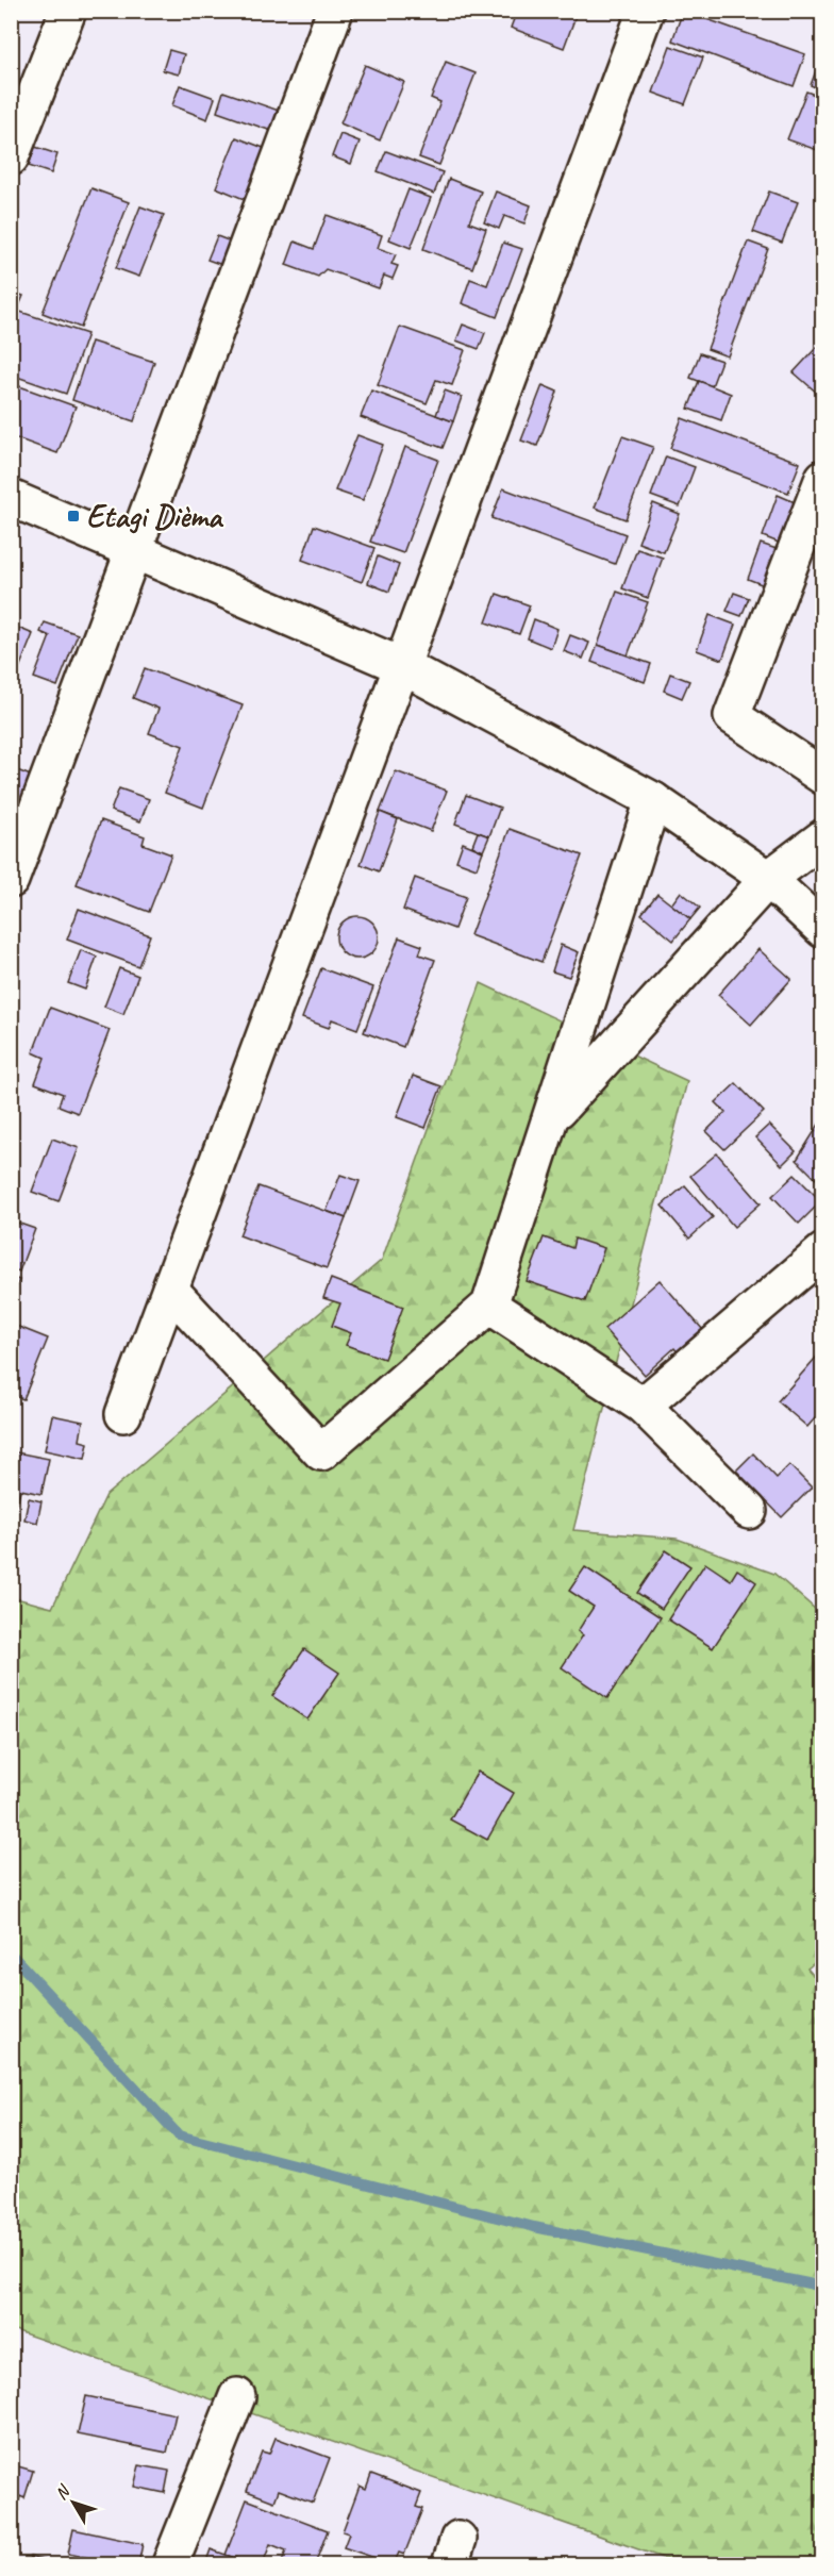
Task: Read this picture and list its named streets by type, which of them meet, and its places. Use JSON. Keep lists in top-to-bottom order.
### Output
{
  "places": {
    "transit": ["Etagi Dièma"]
  },
  "north": "top left"
}
